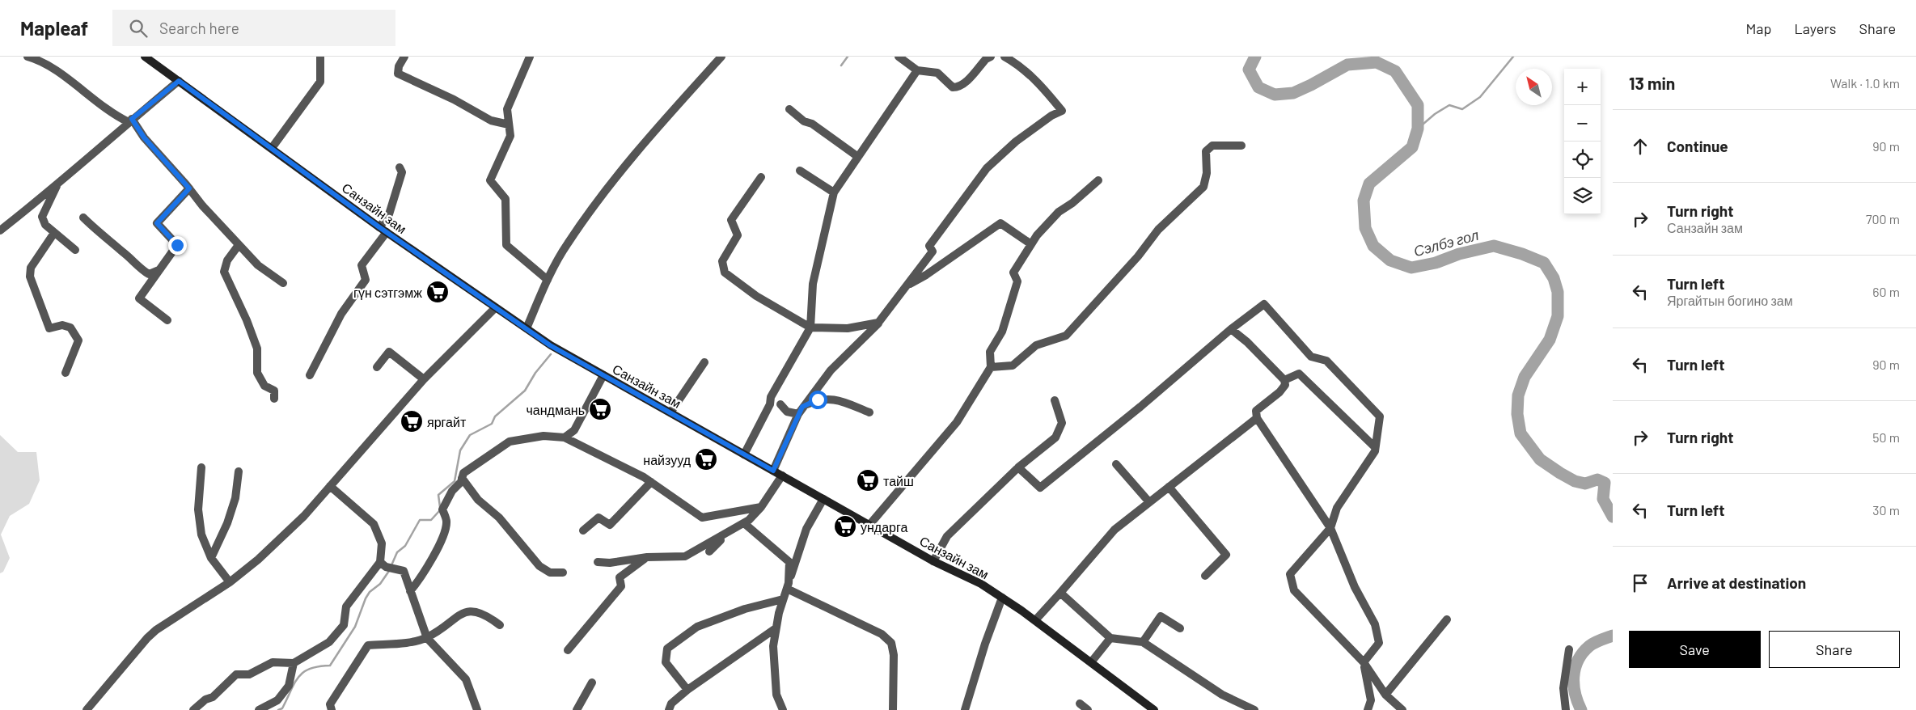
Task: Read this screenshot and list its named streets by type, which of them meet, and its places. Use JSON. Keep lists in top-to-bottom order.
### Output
{
  "streets": {
    "main road": ["Санзайн зам"]
  },
  "water": ["Сэлбэ гол"],
  "places": {
    "supermarket": [
      "гүн сэтгэмж",
      "чандмань",
      "яргайт",
      "найзууд",
      "тайш",
      "ундарга"
    ]
  },
  "north": "top left",
  "page": {
    "header": "Mapleaf",
    "search": "Search here",
    "nav": ["Map", "Layers", "Share"],
    "heading": ["13 min", "Walk · 1.0 km"],
    "map_buttons": ["+", "−"],
    "list": [
      ["Continue", "90 m"],
      ["Turn right", "Санзайн зам", "700 m"],
      ["Turn left", "Яргайтын богино зам", "60 m"],
      ["Turn left", "90 m"],
      ["Turn right", "50 m"],
      ["Turn left", "30 m"],
      "Arrive at destination"
    ],
    "buttons": ["Save", "Share"]
  }
}
